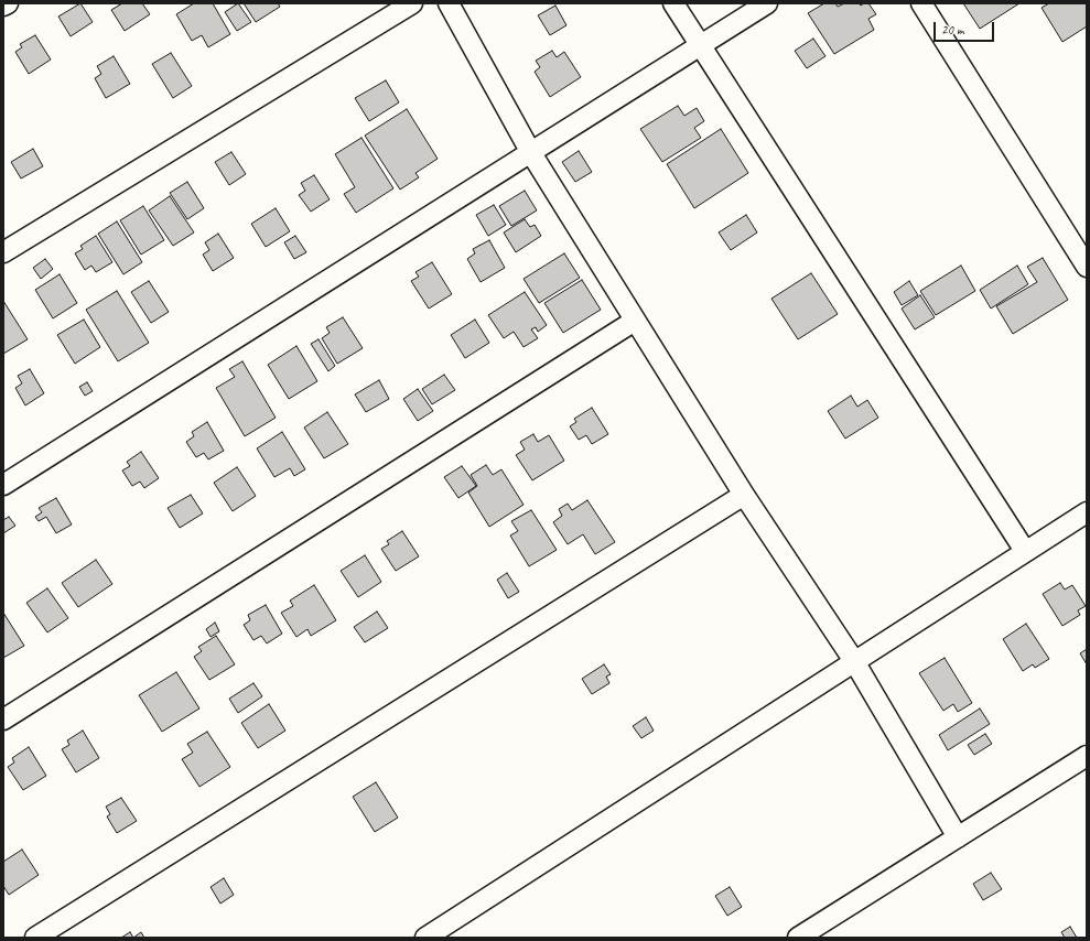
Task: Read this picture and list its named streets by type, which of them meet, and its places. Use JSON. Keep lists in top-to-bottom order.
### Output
{
  "scale_bar": "20 m"
}
